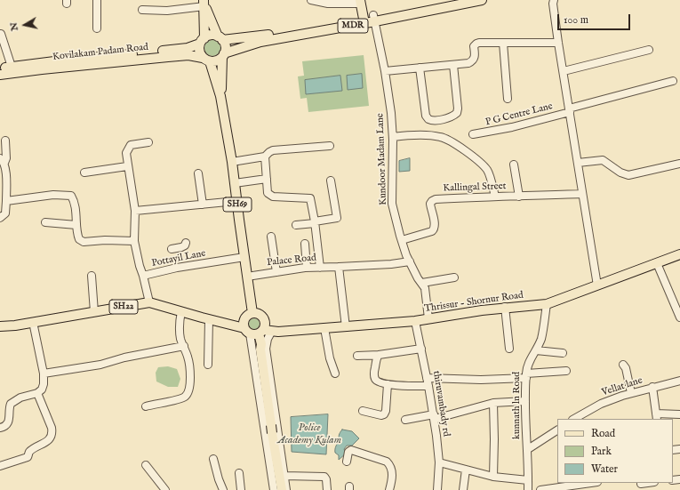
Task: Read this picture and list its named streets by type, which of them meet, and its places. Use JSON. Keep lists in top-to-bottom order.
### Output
{
  "streets": {
    "main road": [
      "MDR",
      "Kovilakam Padam Road",
      "SH69",
      "Thrissur - Shornur Road",
      "SH22"
    ],
    "street": [
      "P G Centre Lane",
      "Kundoor Madam Lane",
      "Kallingal Street",
      "Pottayil Lane",
      "Palace Road",
      "Vellat lane",
      "thiruvambady rd",
      "kunnath ln Road"
    ]
  },
  "crossings": [
    ["MDR", "Kovilakam Padam Road"],
    ["MDR", "Kundoor Madam Lane"],
    ["MDR", "SH69"],
    ["Kovilakam Padam Road", "SH69"],
    ["Kundoor Madam Lane", "Kallingal Street"],
    ["Kundoor Madam Lane", "Palace Road"],
    ["Kundoor Madam Lane", "Thrissur - Shornur Road"],
    ["SH69", "Pottayil Lane"],
    ["SH69", "Palace Road"],
    ["Pottayil Lane", "SH22"],
    ["Thrissur - Shornur Road", "SH22"],
    ["Thrissur - Shornur Road", "thiruvambady rd"],
    ["Thrissur - Shornur Road", "kunnath ln Road"]
  ],
  "water": ["Police Academy Kulam"],
  "legend": ["Road", "Park", "Water"],
  "scale_bar": "100 m",
  "north": "left"
}
